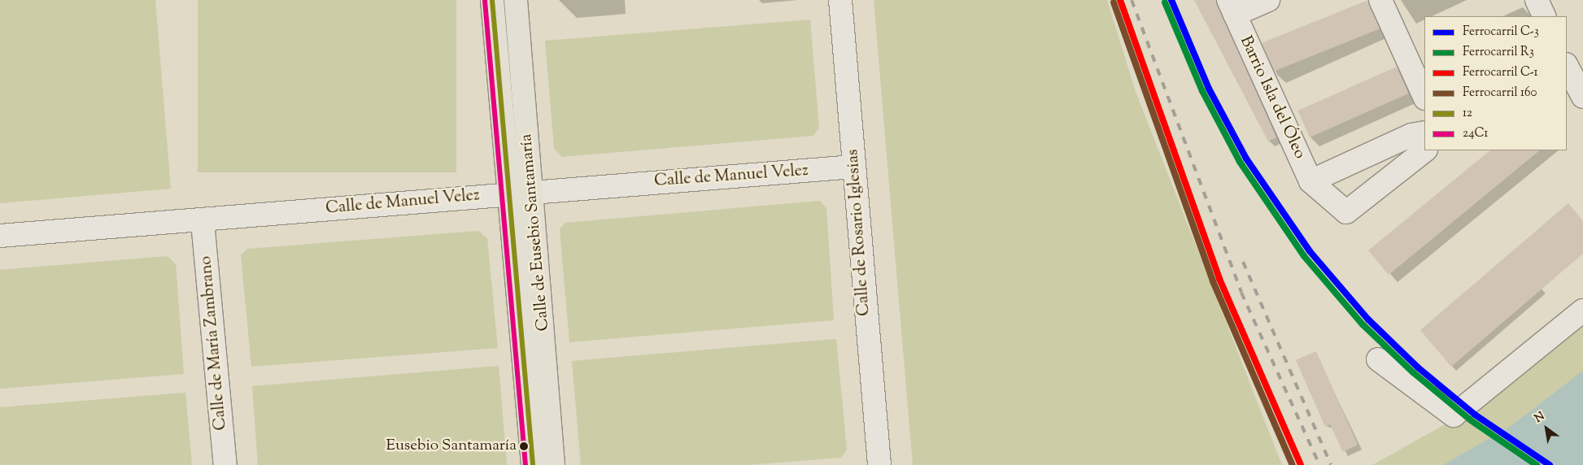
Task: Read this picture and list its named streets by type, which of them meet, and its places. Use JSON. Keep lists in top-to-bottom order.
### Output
{
  "streets": {
    "main road": ["Calle de Eusebio Santamaría"],
    "street": [
      "Barrio Isla del Óleo",
      "Calle de Manuel Velez",
      "Calle de Rosario Iglesias",
      "Calle de María Zambrano"
    ]
  },
  "crossings": [
    ["Calle de Manuel Velez", "Calle de Eusebio Santamaría"],
    ["Calle de Manuel Velez", "Calle de Rosario Iglesias"],
    ["Calle de Manuel Velez", "Calle de María Zambrano"]
  ],
  "places": ["Eusebio Santamaría"],
  "lines": [
    "rail line C-3",
    "rail line C-1",
    "transit line 12",
    "transit line 24C1",
    "rail line R3",
    "rail line 160"
  ],
  "legend": [
    "Ferrocarril C-3",
    "Ferrocarril R3",
    "Ferrocarril C-1",
    "Ferrocarril 160",
    "12",
    "24C1"
  ],
  "north": "top left"
}
